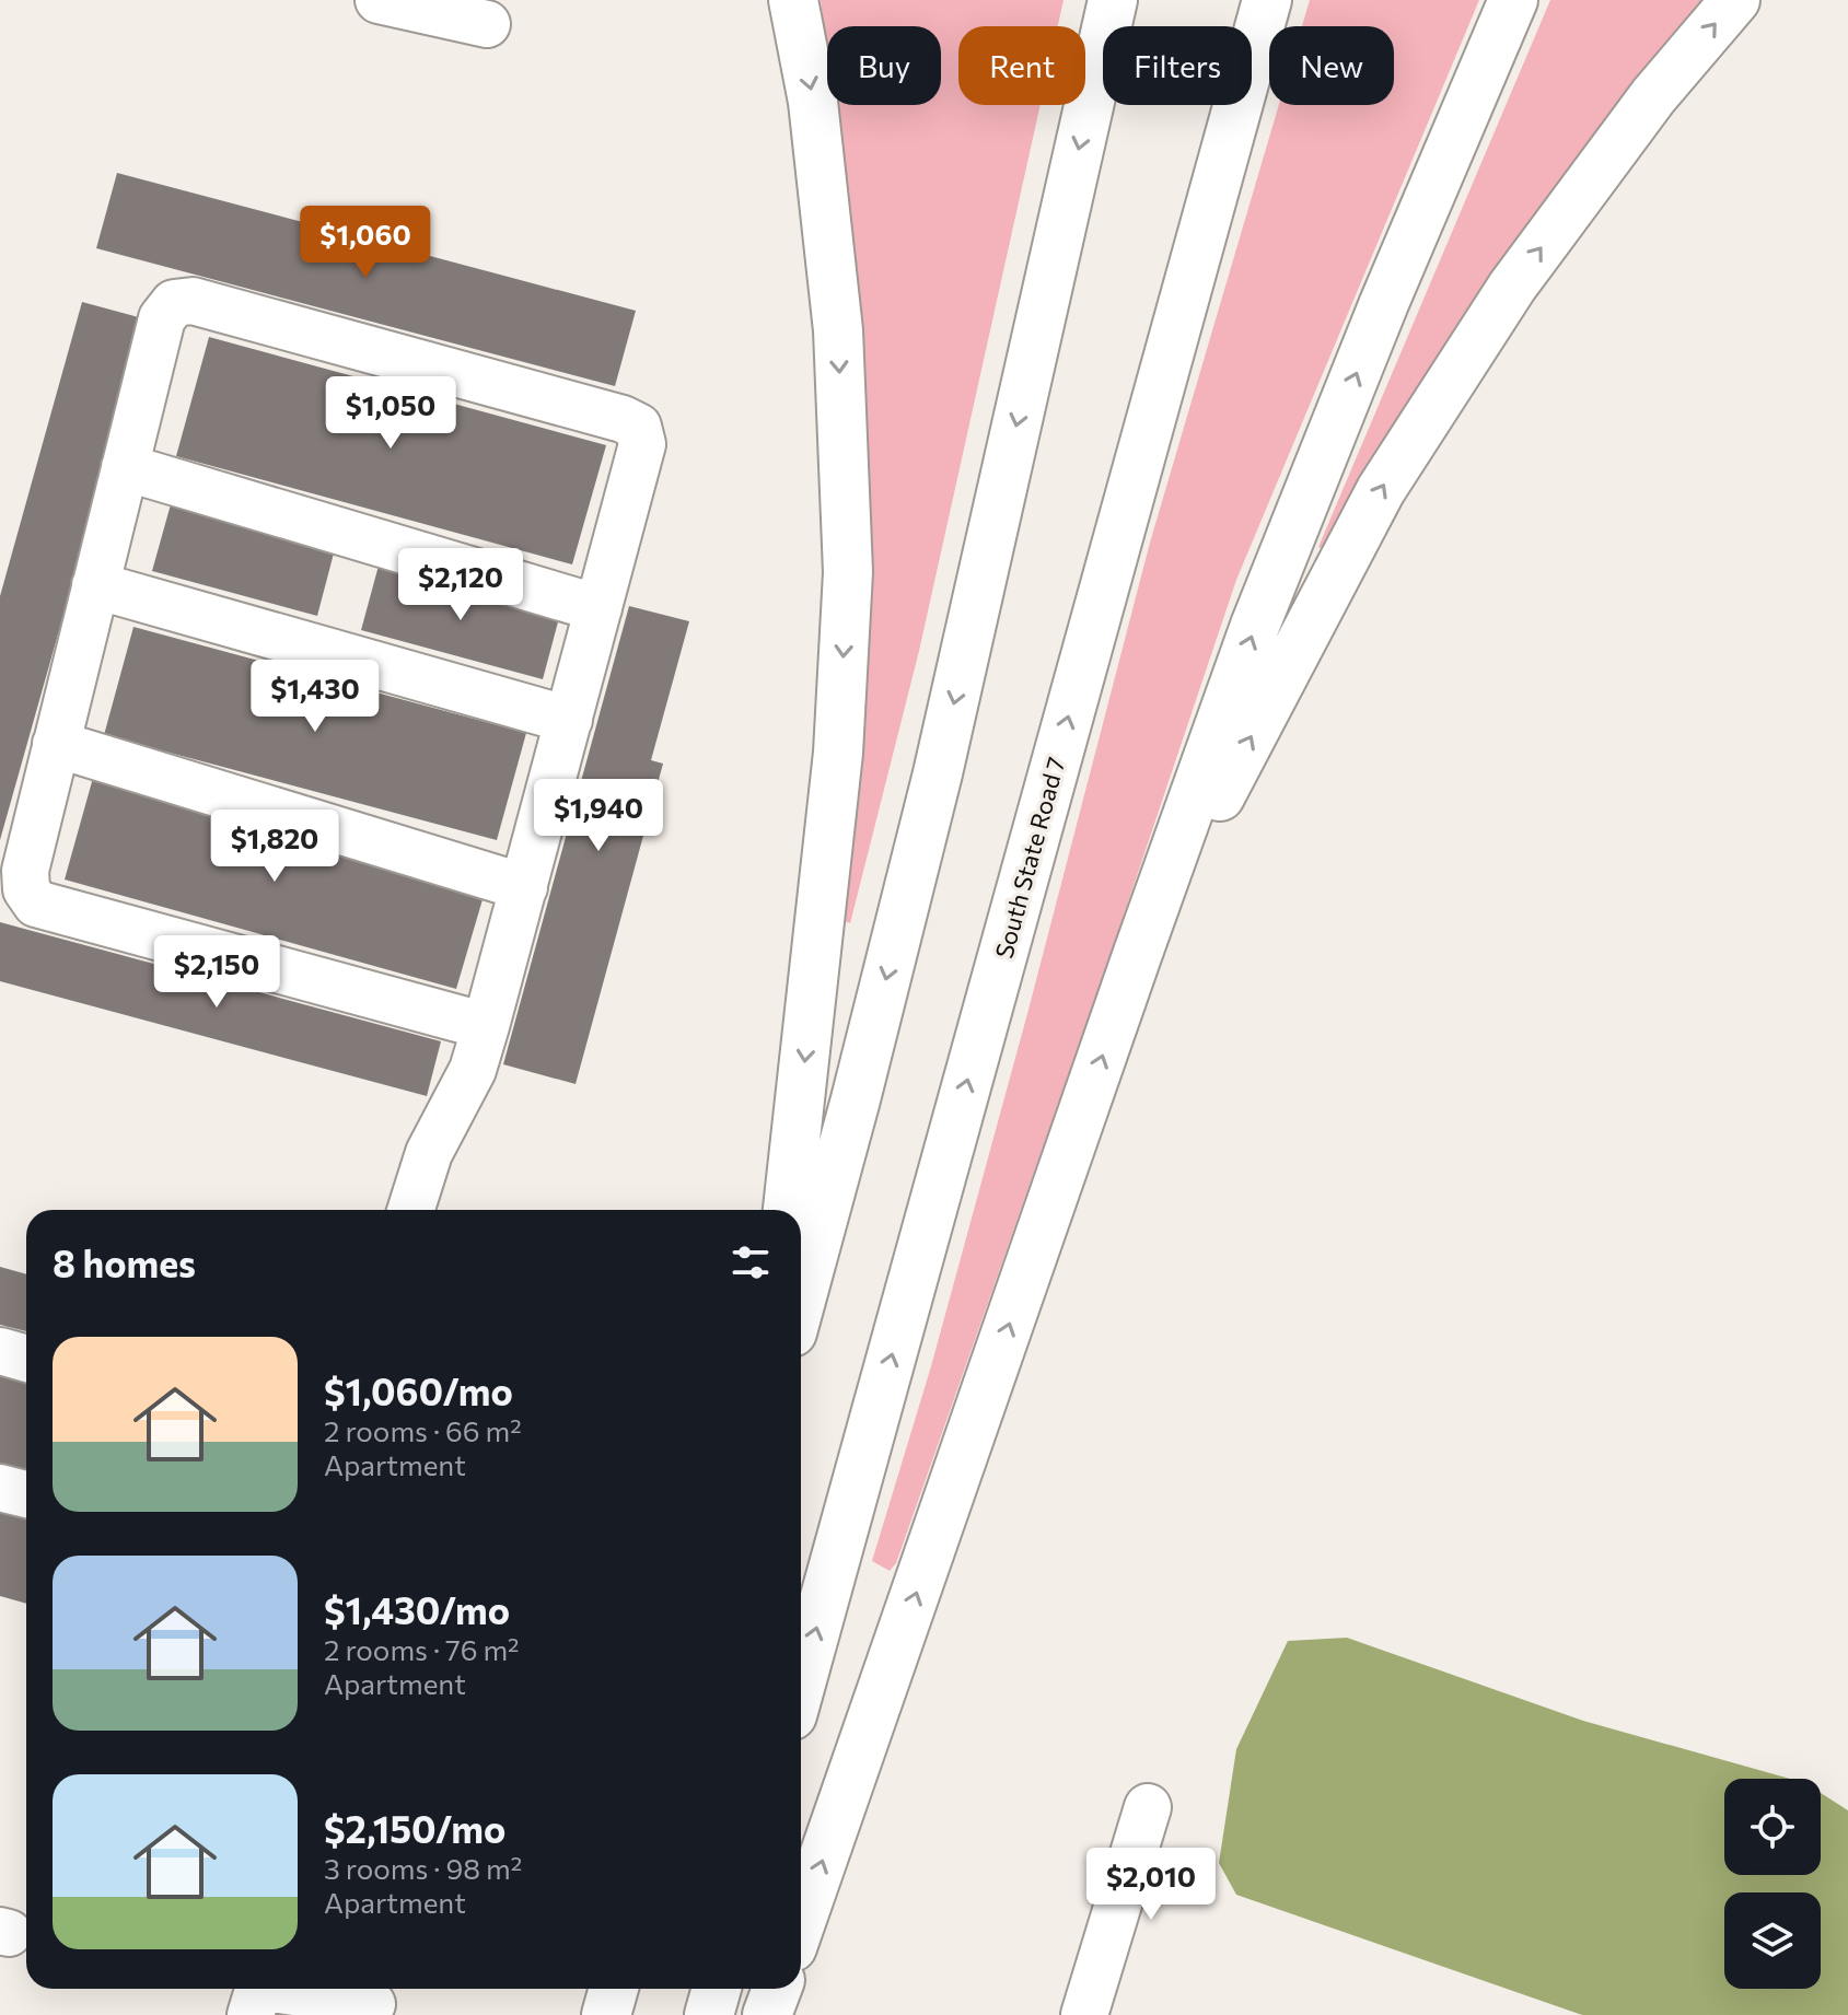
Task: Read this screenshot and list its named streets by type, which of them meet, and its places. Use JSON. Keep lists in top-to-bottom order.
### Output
{
  "streets": {
    "main road": ["South State Road 7"]
  },
  "page": {
    "chip": [
      "Buy",
      "Rent",
      "Filters",
      "New"
    ],
    "price": [
      "$1,060",
      "$1,050",
      "$2,120",
      "$1,430",
      "$1,940",
      "$1,820",
      "$2,150",
      "$2,010"
    ],
    "heading": "8 homes",
    "list": [
      {
        "name": "$1,060/mo",
        "note": "2 rooms · 66 m² · Apartment"
      },
      {
        "name": "$1,430/mo",
        "note": "2 rooms · 76 m² · Apartment"
      },
      {
        "name": "$2,150/mo",
        "note": "3 rooms · 98 m² · Apartment"
      }
    ]
  }
}
